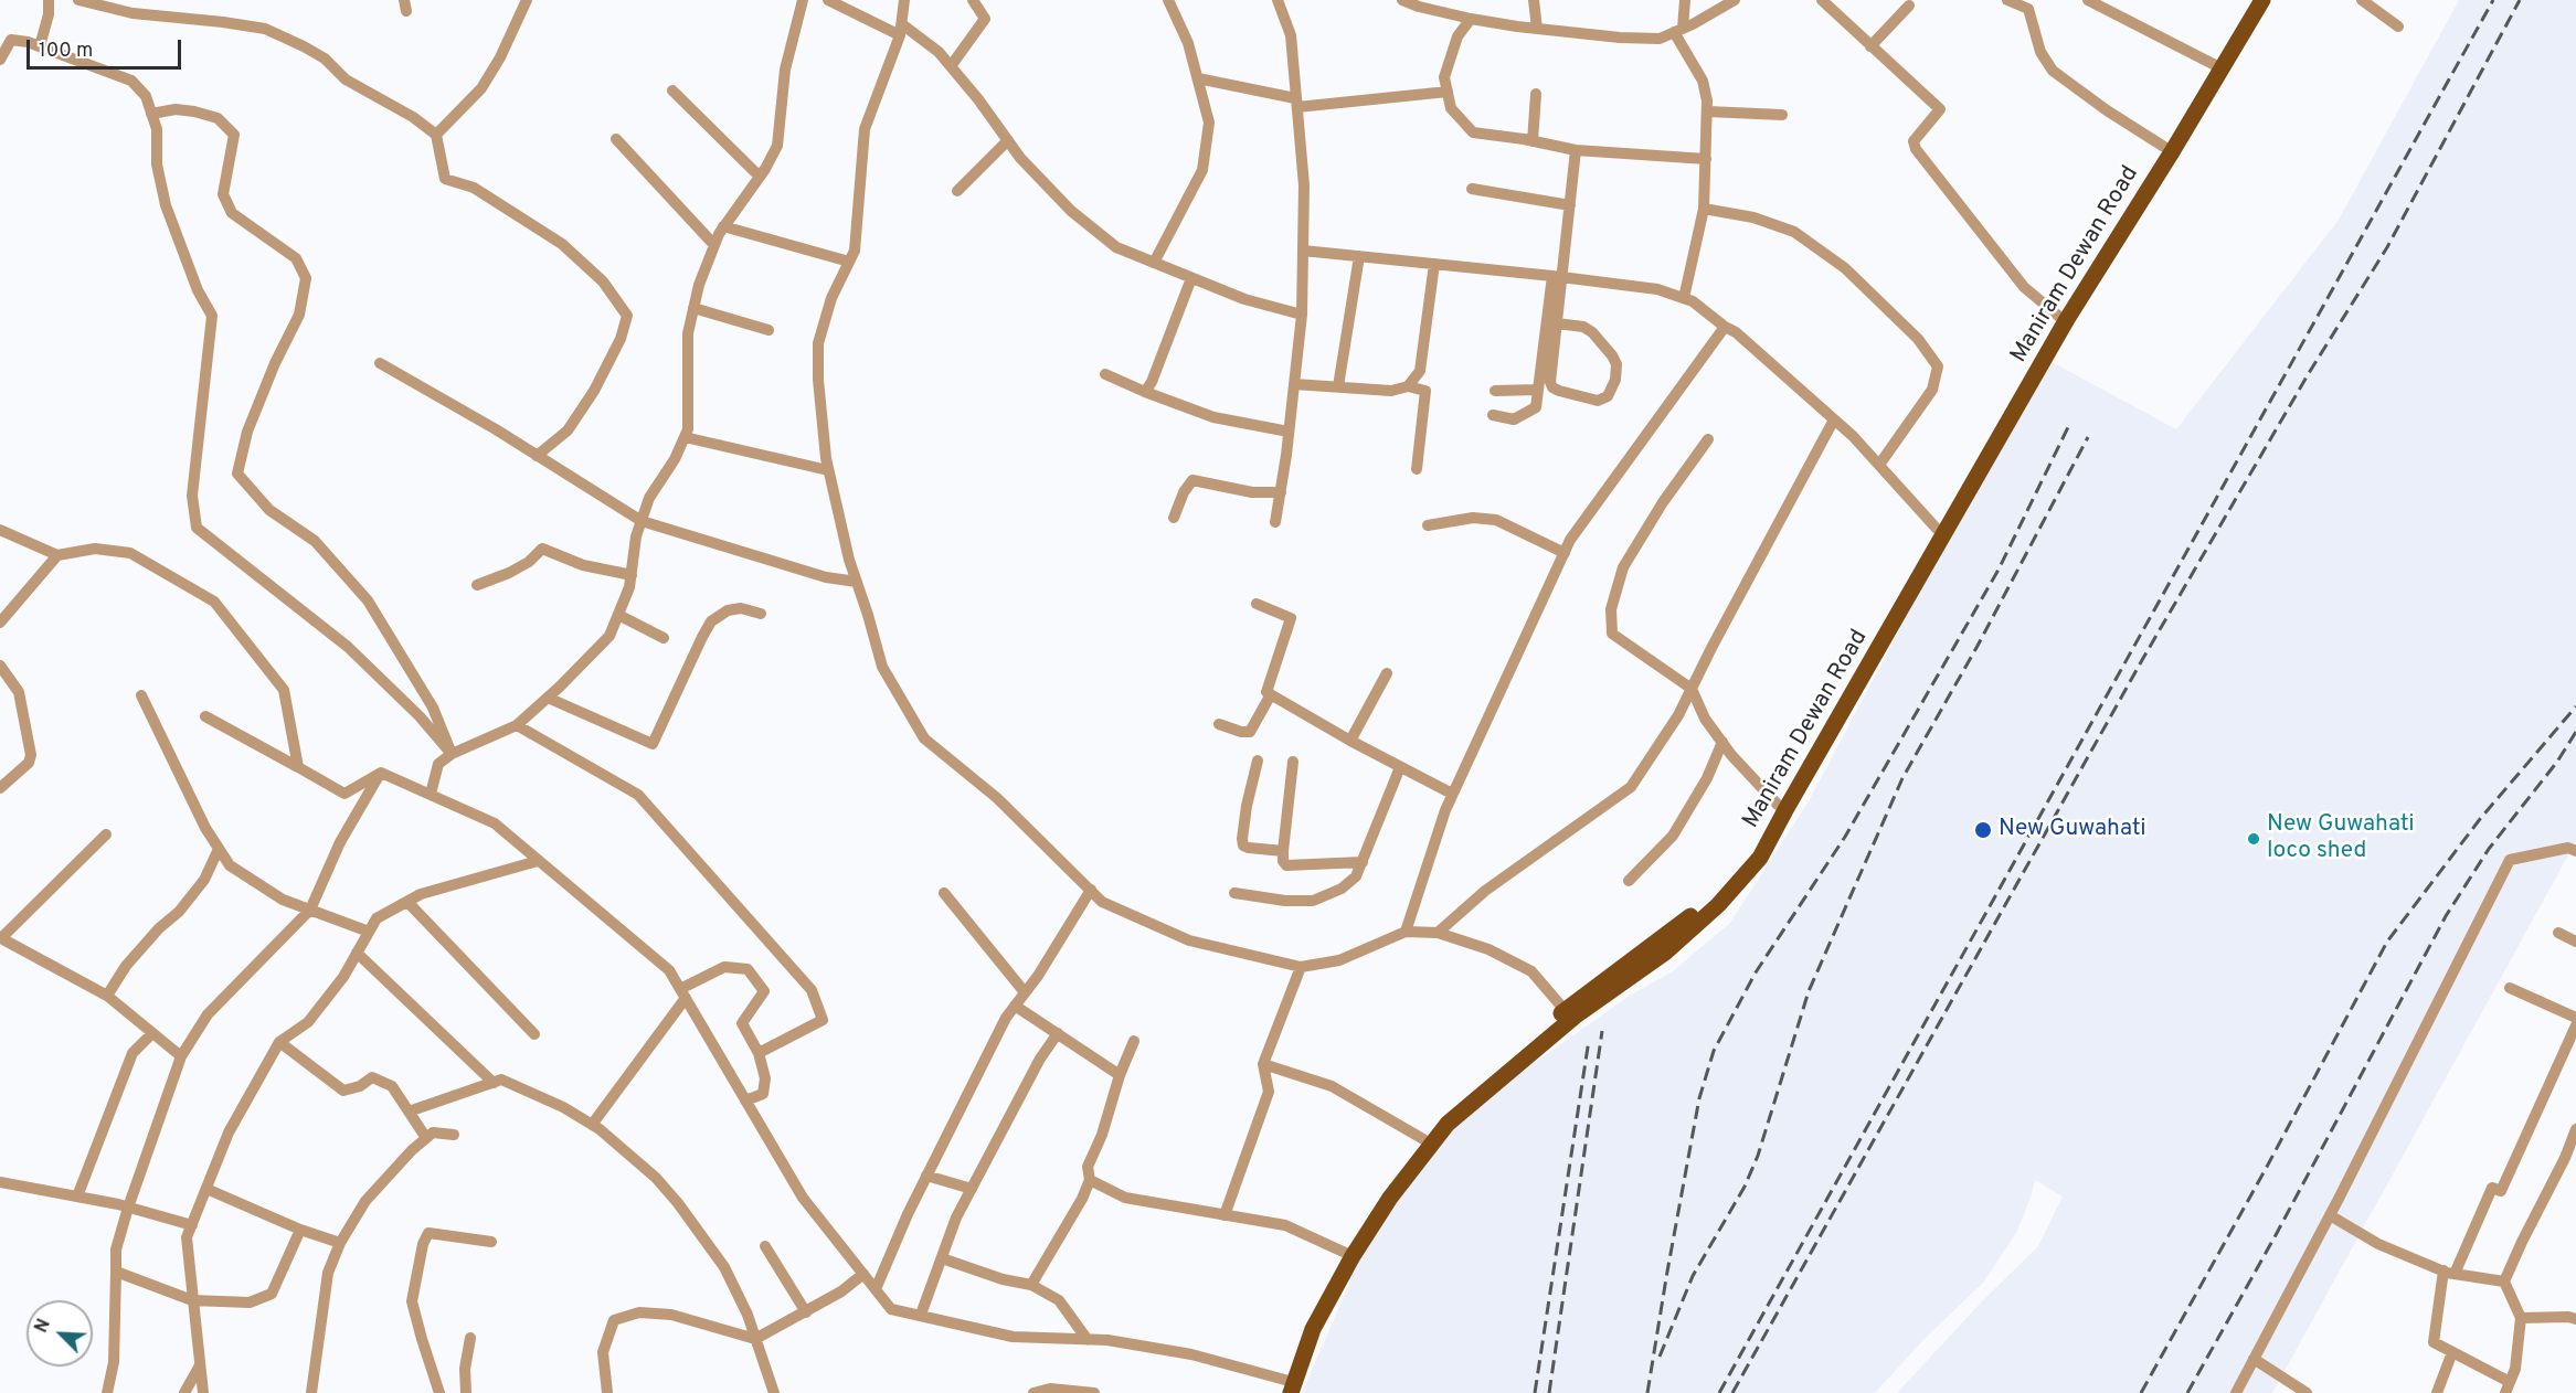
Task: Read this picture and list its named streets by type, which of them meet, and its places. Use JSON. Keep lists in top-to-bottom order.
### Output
{
  "streets": {
    "main road": ["Maniram Dewan Road"]
  },
  "places": ["New Guwahati", "New Guwahati loco shed"],
  "scale_bar": "100 m",
  "north": "top left"
}
